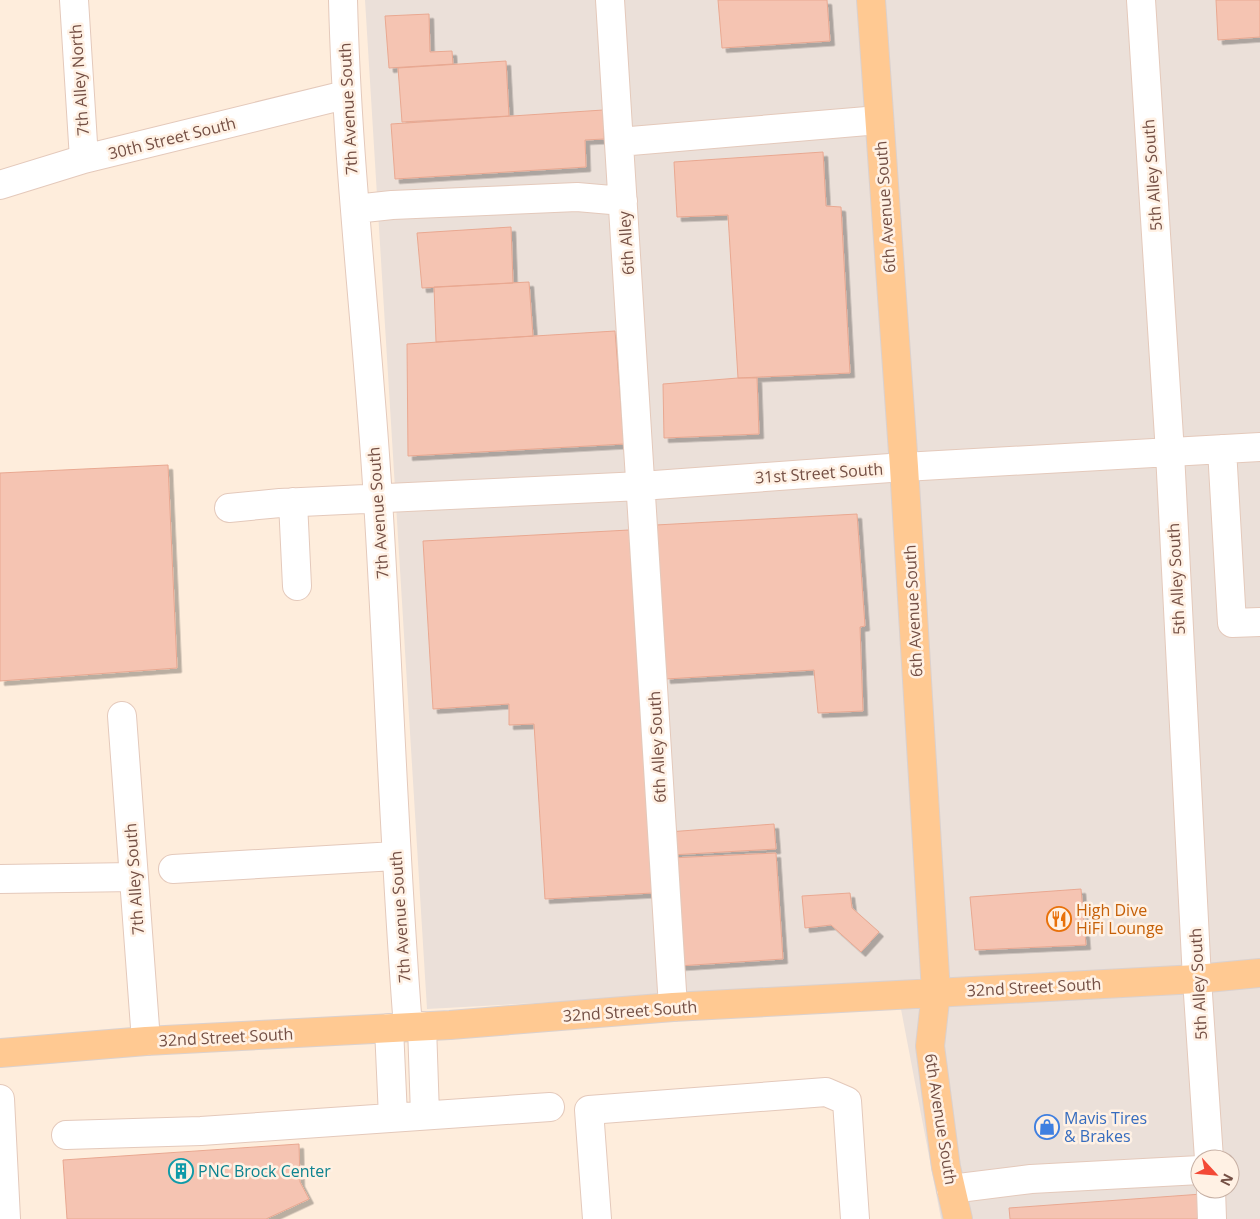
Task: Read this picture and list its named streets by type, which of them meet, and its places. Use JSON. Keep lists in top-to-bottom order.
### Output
{
  "streets": {
    "main road": ["6th Avenue South", "32nd Street South"],
    "street": [
      "7th Alley North",
      "7th Avenue South",
      "30th Street South",
      "5th Alley South",
      "6th Alley",
      "31st Street South",
      "6th Alley South",
      "7th Alley South"
    ]
  },
  "crossings": [
    ["7th Alley North", "30th Street South"],
    ["7th Avenue South", "30th Street South"],
    ["7th Avenue South", "31st Street South"],
    ["7th Avenue South", "32nd Street South"],
    ["5th Alley South", "31st Street South"],
    ["5th Alley South", "32nd Street South"],
    ["6th Avenue South", "31st Street South"],
    ["6th Avenue South", "32nd Street South"],
    ["6th Alley", "31st Street South"],
    ["6th Alley", "6th Alley South"],
    ["31st Street South", "6th Alley South"],
    ["6th Alley South", "32nd Street South"],
    ["7th Alley South", "32nd Street South"]
  ],
  "places": {
    "restaurant": ["High Dive HiFi Lounge"],
    "shop": ["Mavis Tires & Brakes"],
    "building": ["PNC Brock Center"]
  },
  "north": "bottom right"
}
